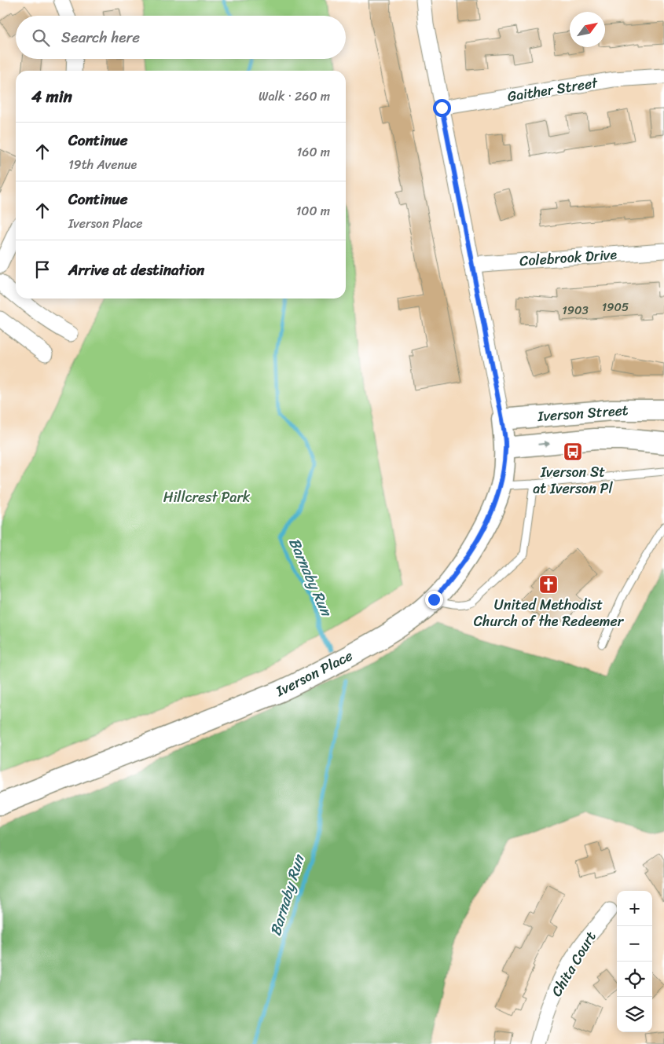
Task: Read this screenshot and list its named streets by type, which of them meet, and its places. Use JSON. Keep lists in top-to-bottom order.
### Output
{
  "streets": {
    "main road": ["Iverson Street", "Iverson Place"],
    "street": ["Gaither Street", "Colebrook Drive", "Chita Court"]
  },
  "crossings": [
    ["Iverson Street", "Iverson Place"]
  ],
  "water": ["Barnaby Run"],
  "parks": ["Hillcrest Park"],
  "places": {
    "bus stop": ["Iverson St at Iverson Pl"],
    "church": ["United Methodist Church of the Redeemer"]
  },
  "house_numbers": ["1905", "1903"],
  "north": "top right",
  "page": {
    "search": "Search here",
    "heading": ["4 min", "Walk · 260 m"],
    "list": [
      ["Continue", "19th Avenue", "160 m"],
      ["Continue", "Iverson Place", "100 m"],
      "Arrive at destination"
    ],
    "map_buttons": ["+", "−"]
  }
}
